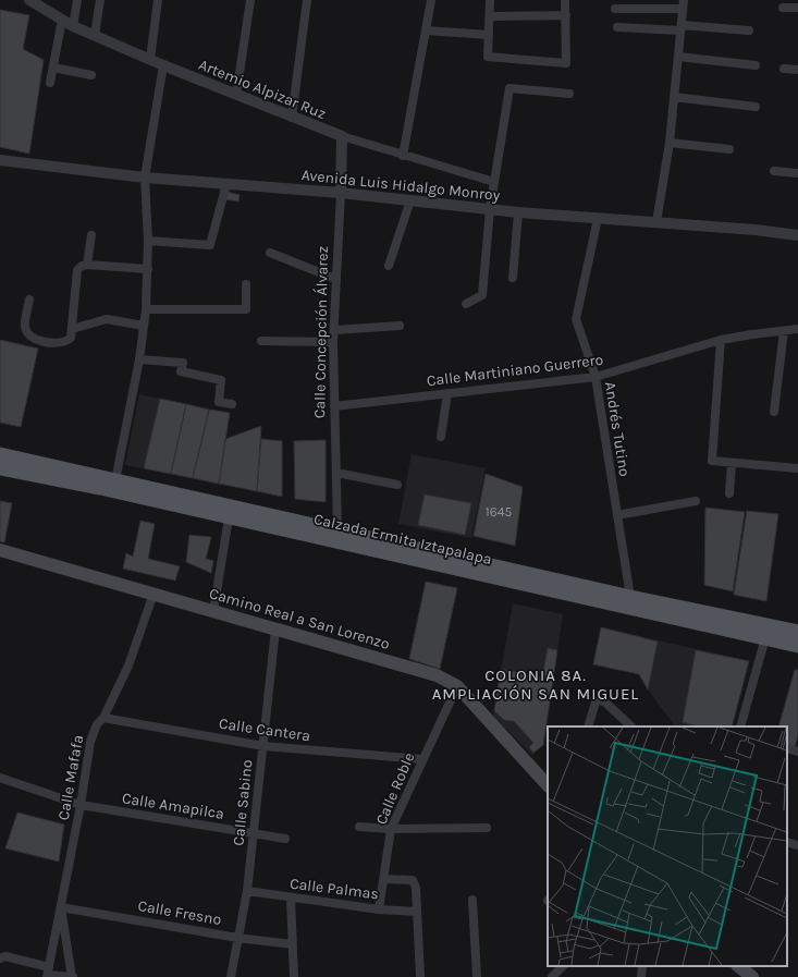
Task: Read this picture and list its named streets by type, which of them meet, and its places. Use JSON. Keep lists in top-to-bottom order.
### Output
{
  "streets": {
    "main road": ["Calzada Ermita Iztapalapa", "Camino Real a San Lorenzo"],
    "street": [
      "Artemio Alpizar Ruz",
      "Avenida Luis Hidalgo Monroy",
      "Calle Concepción Álvarez",
      "Calle Martiniano Guerrero",
      "Andrés Tutino",
      "Calle Cantera",
      "Calle Mafafa",
      "Calle Roble",
      "Calle Sabino",
      "Calle Amapilca",
      "Calle Palmas",
      "Calle Fresno"
    ]
  },
  "crossings": [
    ["Artemio Alpizar Ruz", "Calle Concepción Álvarez"],
    ["Avenida Luis Hidalgo Monroy", "Calle Concepción Álvarez"],
    ["Avenida Luis Hidalgo Monroy", "Andrés Tutino"],
    ["Calle Concepción Álvarez", "Calle Martiniano Guerrero"],
    ["Calle Concepción Álvarez", "Calzada Ermita Iztapalapa"],
    ["Calle Martiniano Guerrero", "Andrés Tutino"],
    ["Andrés Tutino", "Calzada Ermita Iztapalapa"],
    ["Camino Real a San Lorenzo", "Calle Mafafa"],
    ["Camino Real a San Lorenzo", "Calle Roble"],
    ["Camino Real a San Lorenzo", "Calle Sabino"],
    ["Calle Cantera", "Calle Mafafa"],
    ["Calle Cantera", "Calle Roble"],
    ["Calle Cantera", "Calle Sabino"],
    ["Calle Mafafa", "Calle Amapilca"],
    ["Calle Mafafa", "Calle Fresno"],
    ["Calle Roble", "Calle Palmas"],
    ["Calle Sabino", "Calle Amapilca"],
    ["Calle Sabino", "Calle Palmas"],
    ["Calle Sabino", "Calle Fresno"]
  ],
  "districts": ["COLONIA 8A. AMPLIACIÓN SAN MIGUEL"],
  "house_numbers": ["1645"]
}
